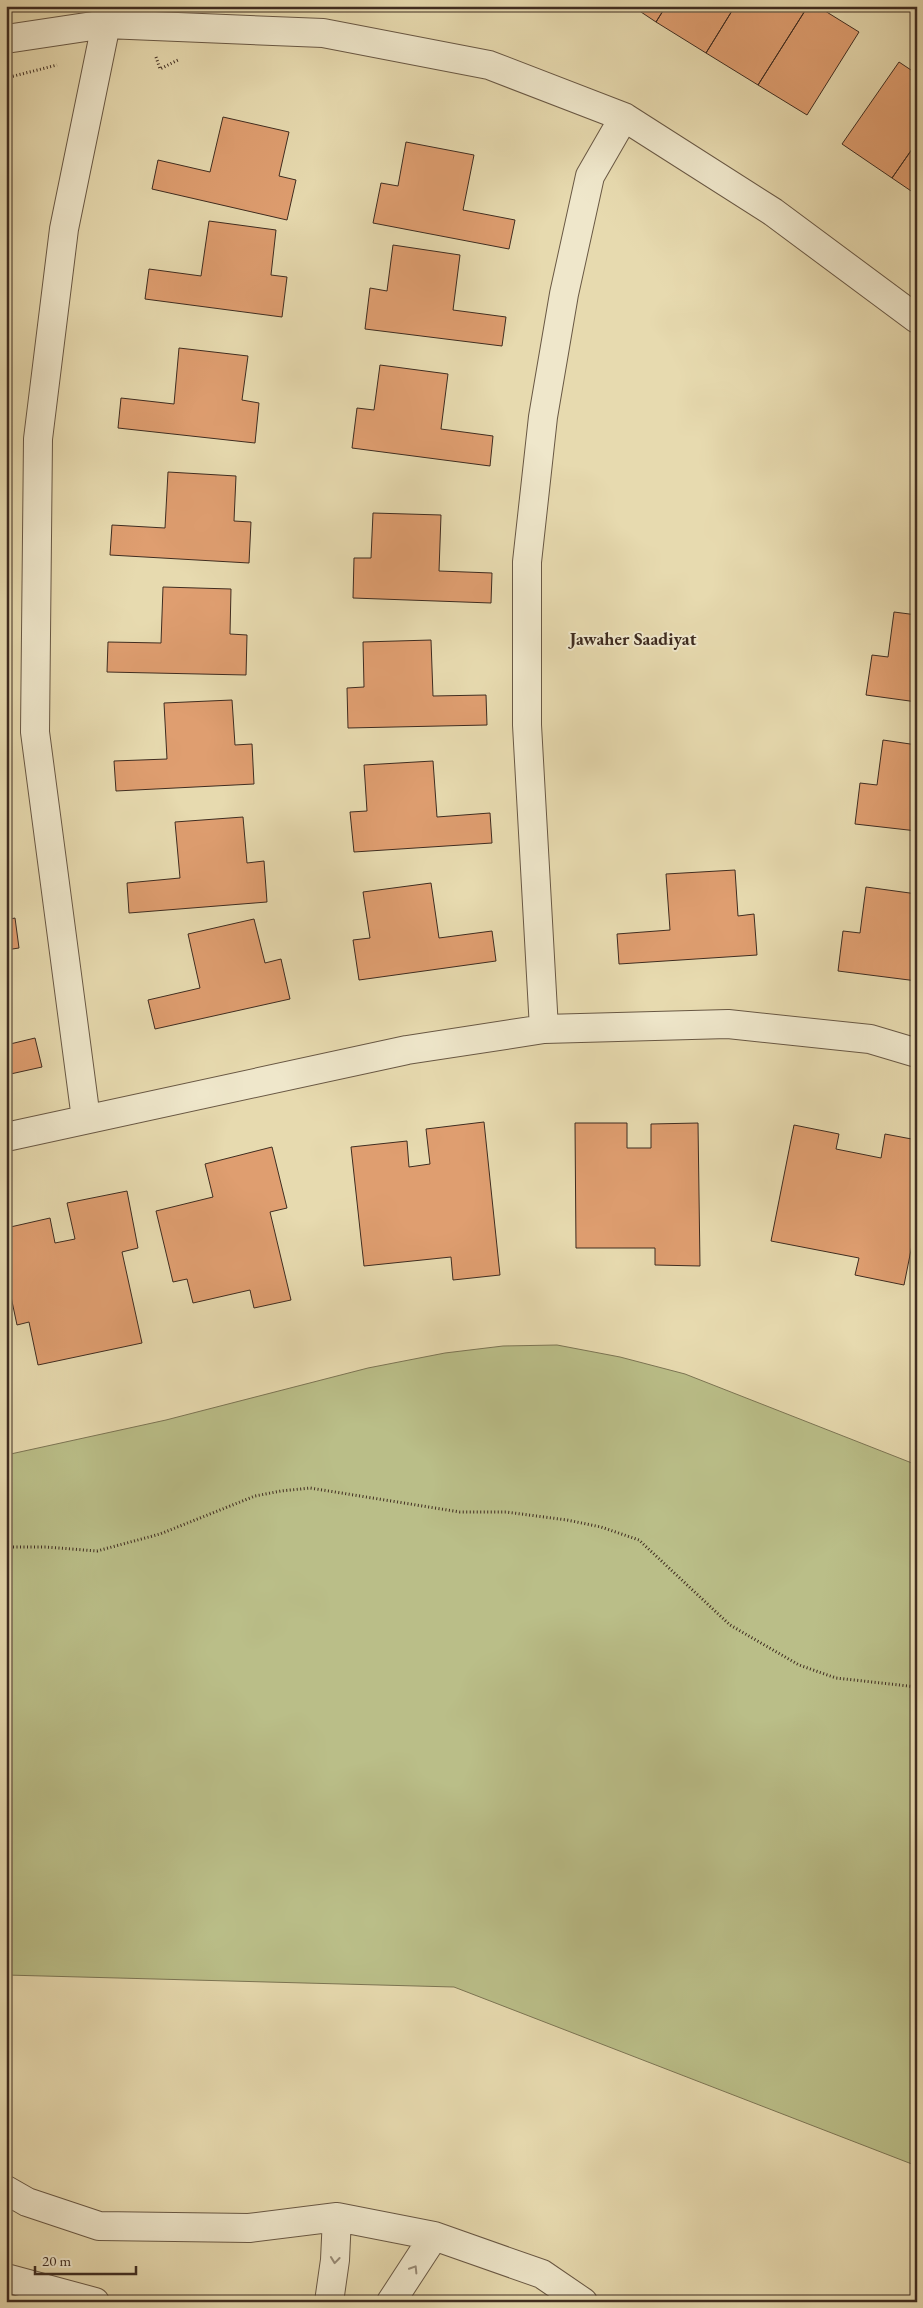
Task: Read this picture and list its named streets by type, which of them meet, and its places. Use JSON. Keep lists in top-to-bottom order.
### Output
{
  "districts": ["Jawaher Saadiyat"],
  "scale_bar": "20 m"
}
